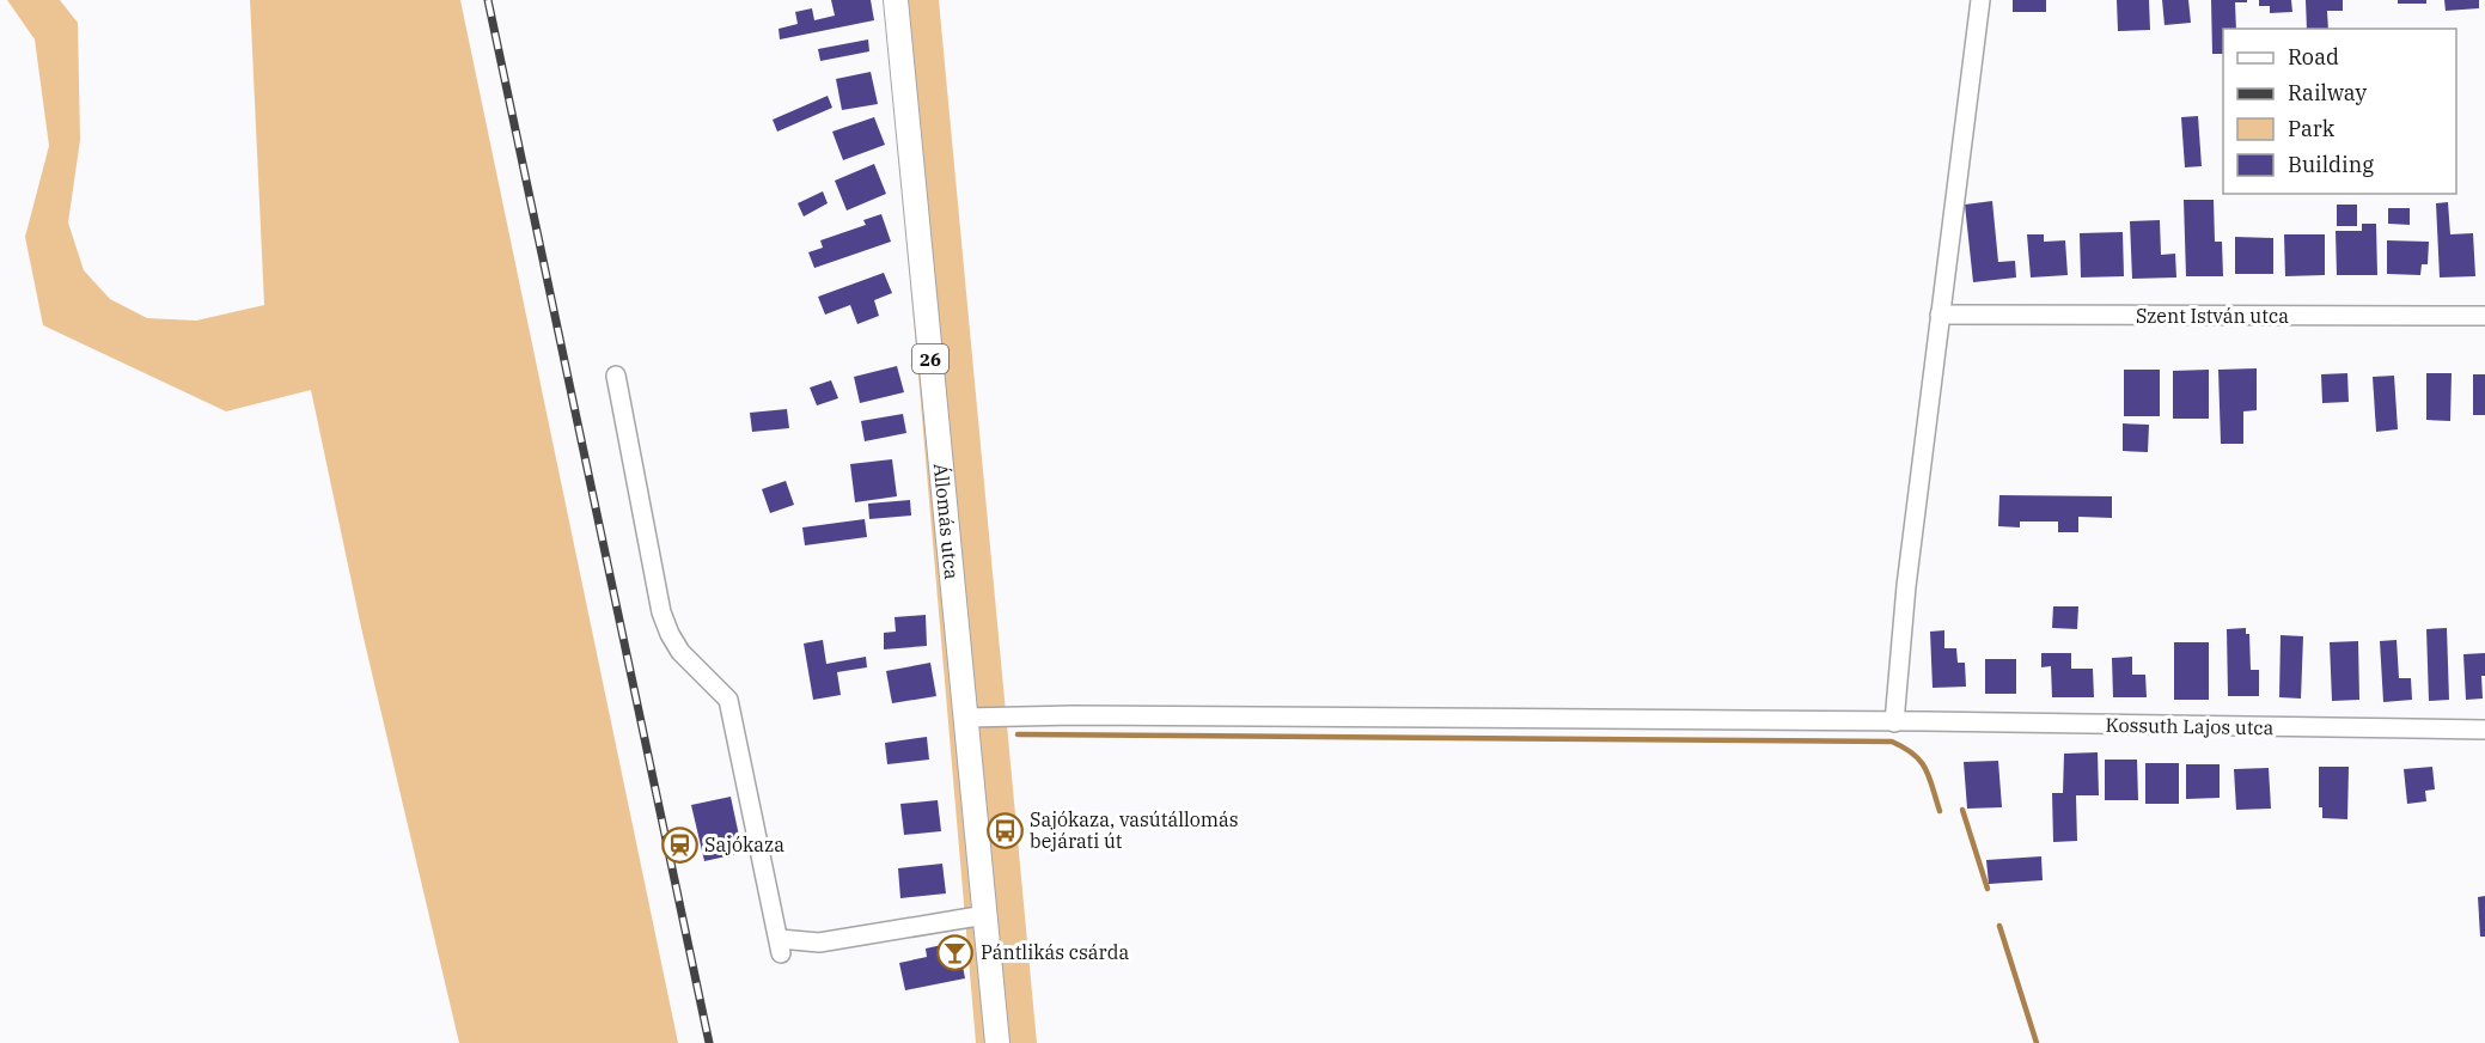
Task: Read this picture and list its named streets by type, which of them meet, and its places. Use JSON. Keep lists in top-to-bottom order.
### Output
{
  "streets": {
    "main road": ["26", "Állomás utca"],
    "street": ["Szent István utca", "Kossuth Lajos utca"]
  },
  "crossings": [
    ["Állomás utca", "Kossuth Lajos utca"]
  ],
  "places": {
    "bus stop": ["Sajókaza, vasútállomás bejárati út"],
    "station": ["Sajókaza"],
    "bar": ["Pántlikás csárda"]
  },
  "legend": [
    "Road",
    "Railway",
    "Park",
    "Building"
  ]
}
